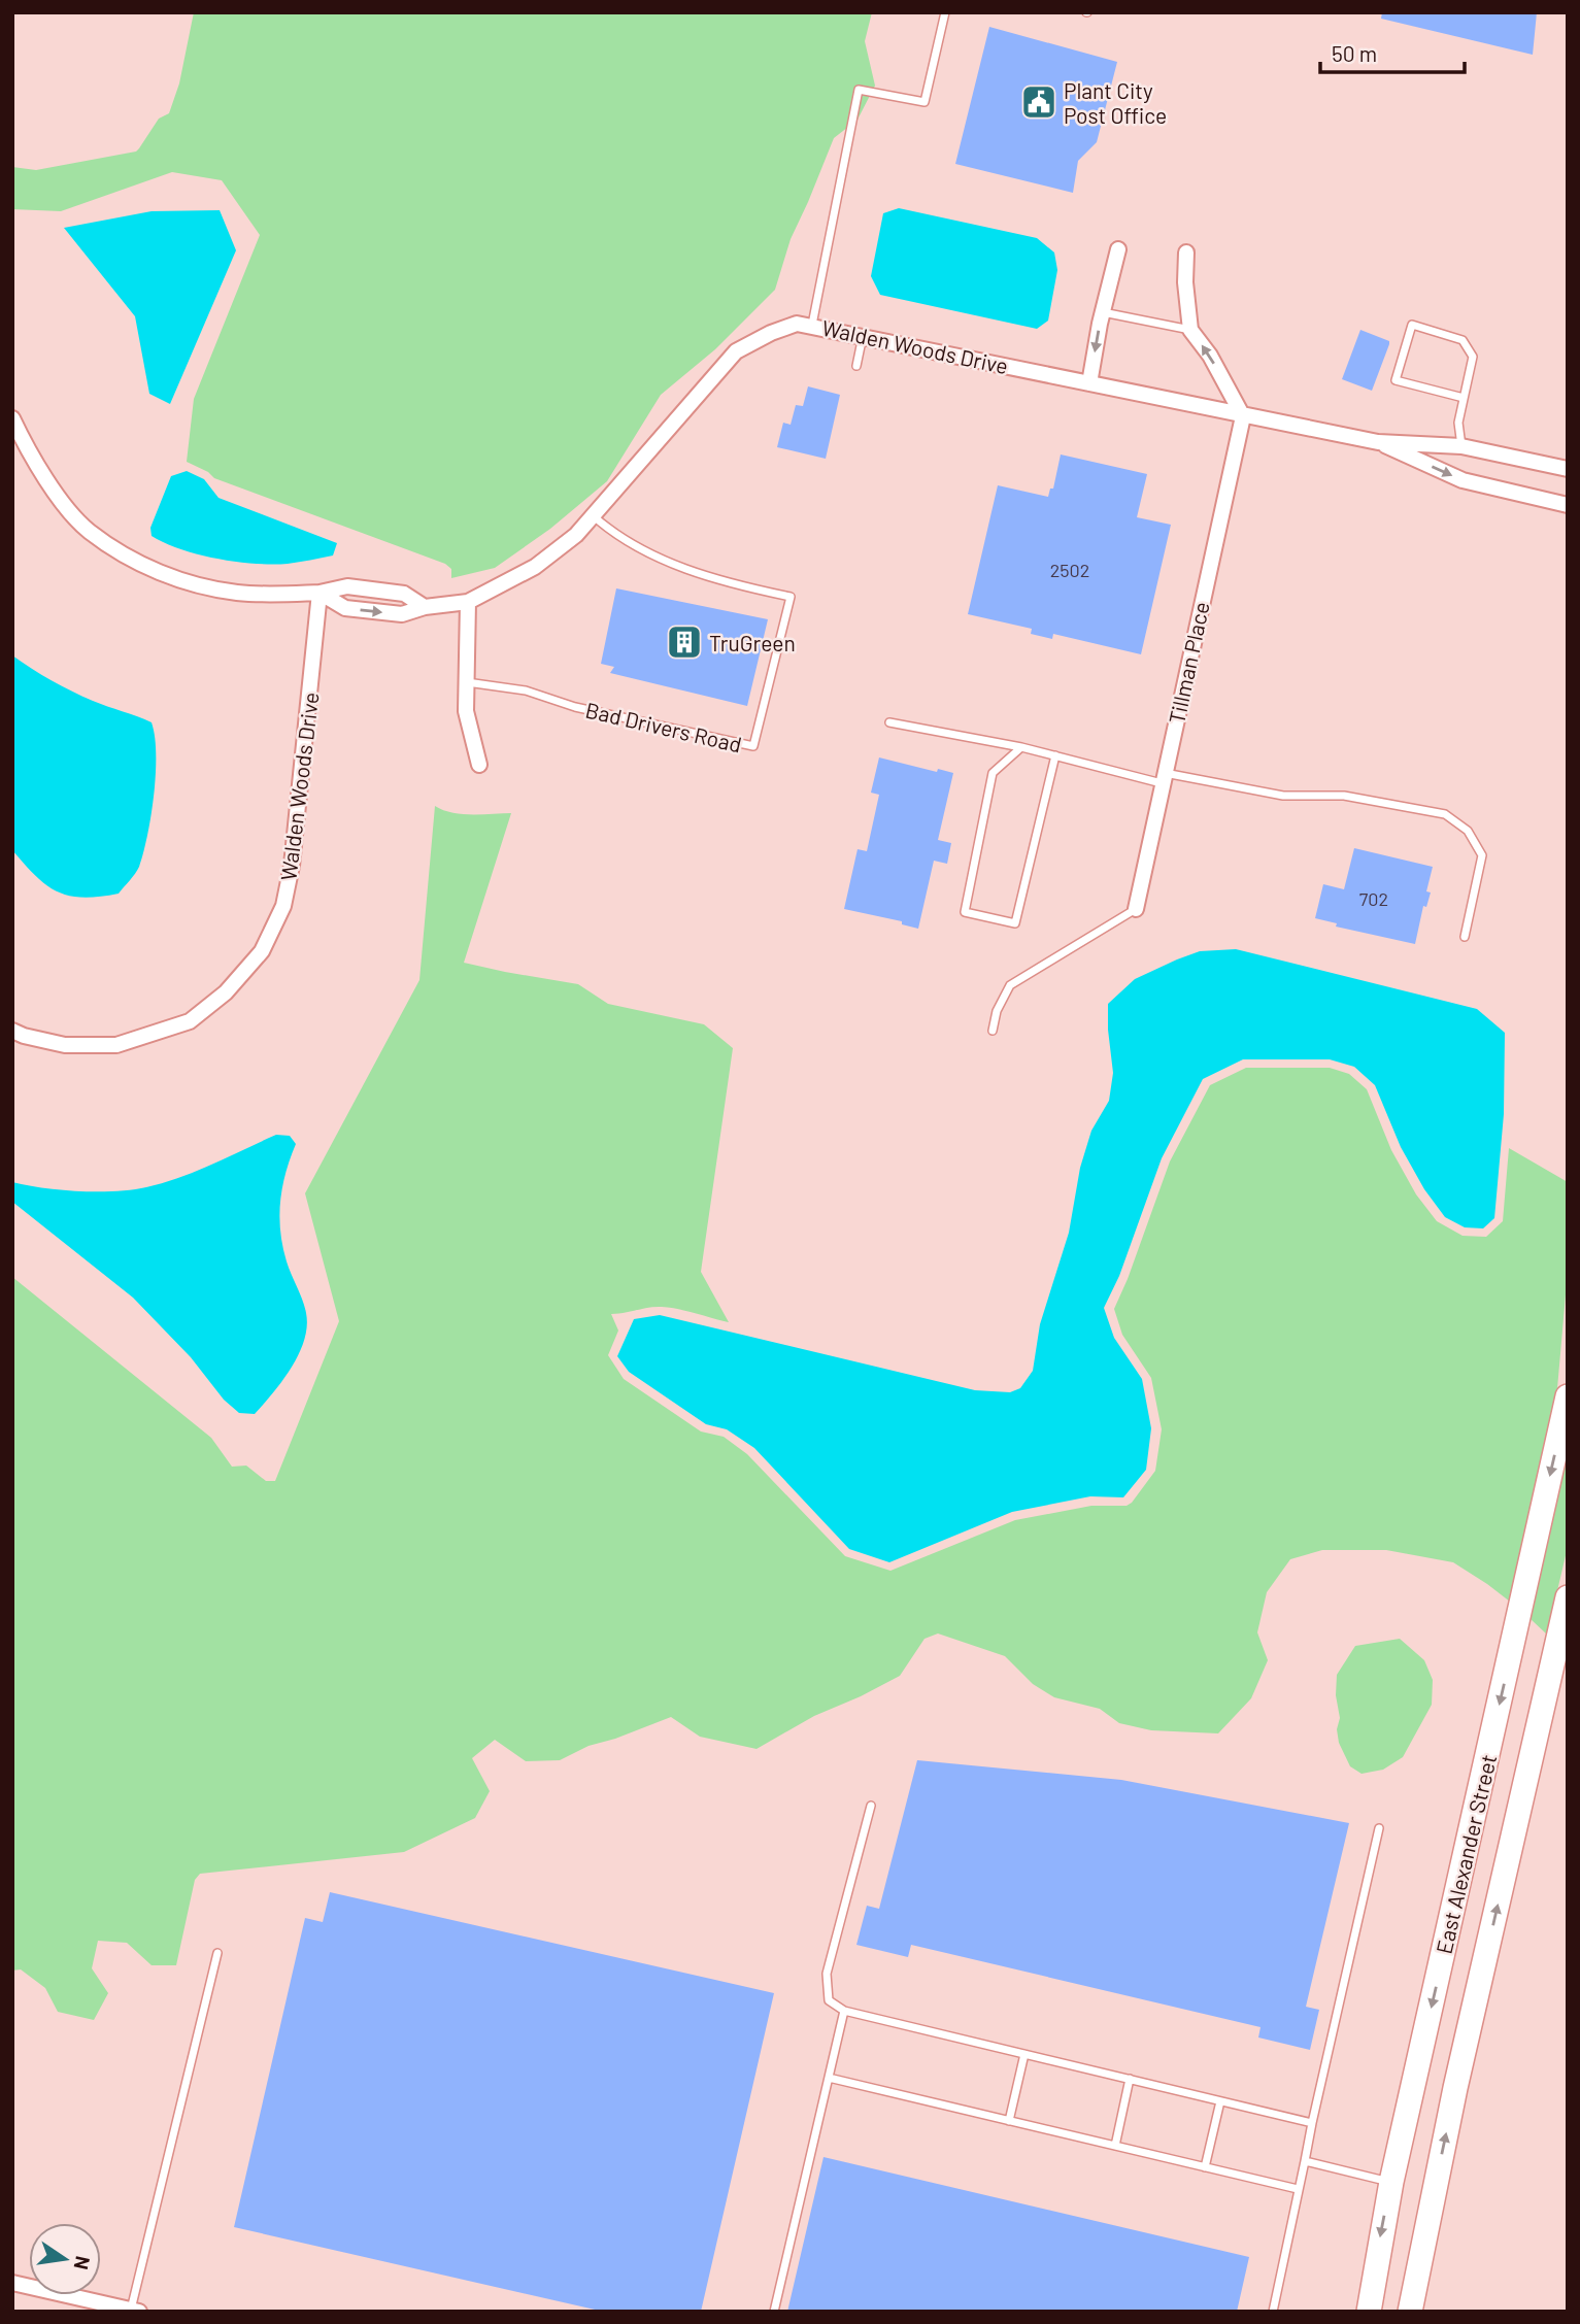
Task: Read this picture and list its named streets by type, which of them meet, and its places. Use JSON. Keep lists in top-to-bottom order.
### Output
{
  "streets": {
    "main road": ["East Alexander Street"],
    "street": ["Walden Woods Drive", "Tillman Place"],
    "lane": ["Bad Drivers Road"]
  },
  "crossings": [
    ["Walden Woods Drive", "Tillman Place"],
    ["Walden Woods Drive", "Bad Drivers Road"]
  ],
  "places": {
    "public building": ["Plant City Post Office"],
    "building": ["TruGreen"]
  },
  "house_numbers": ["2502", "702"],
  "scale_bar": "50 m",
  "north": "right"
}
